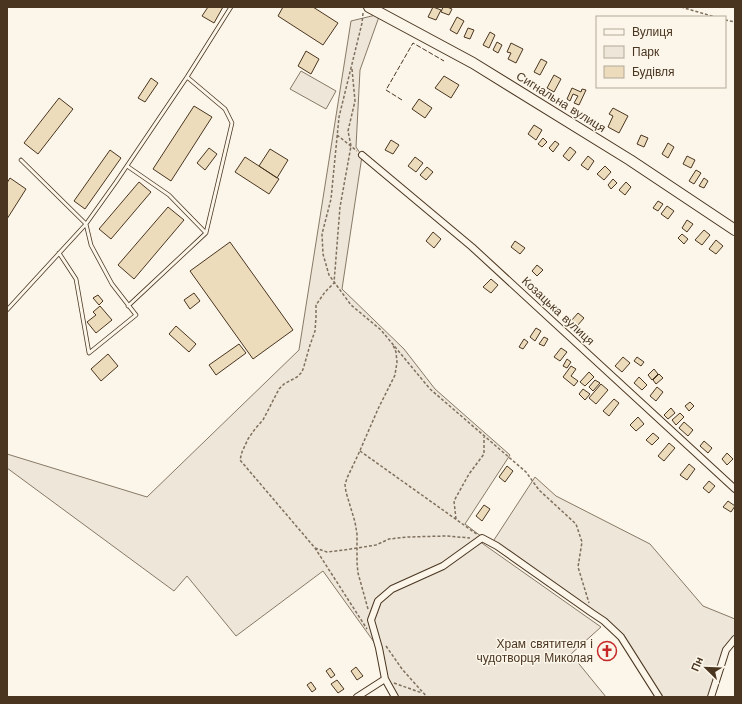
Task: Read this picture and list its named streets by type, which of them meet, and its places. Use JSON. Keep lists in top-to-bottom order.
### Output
{
  "streets": {
    "main road": ["Сигнальна вулиця"],
    "street": ["Козацька вулиця"]
  },
  "places": {
    "church": ["Храм святителя і чудотворця Миколая"]
  },
  "legend": ["Вулиця", "Парк", "Будівля"],
  "north": "top left"
}
